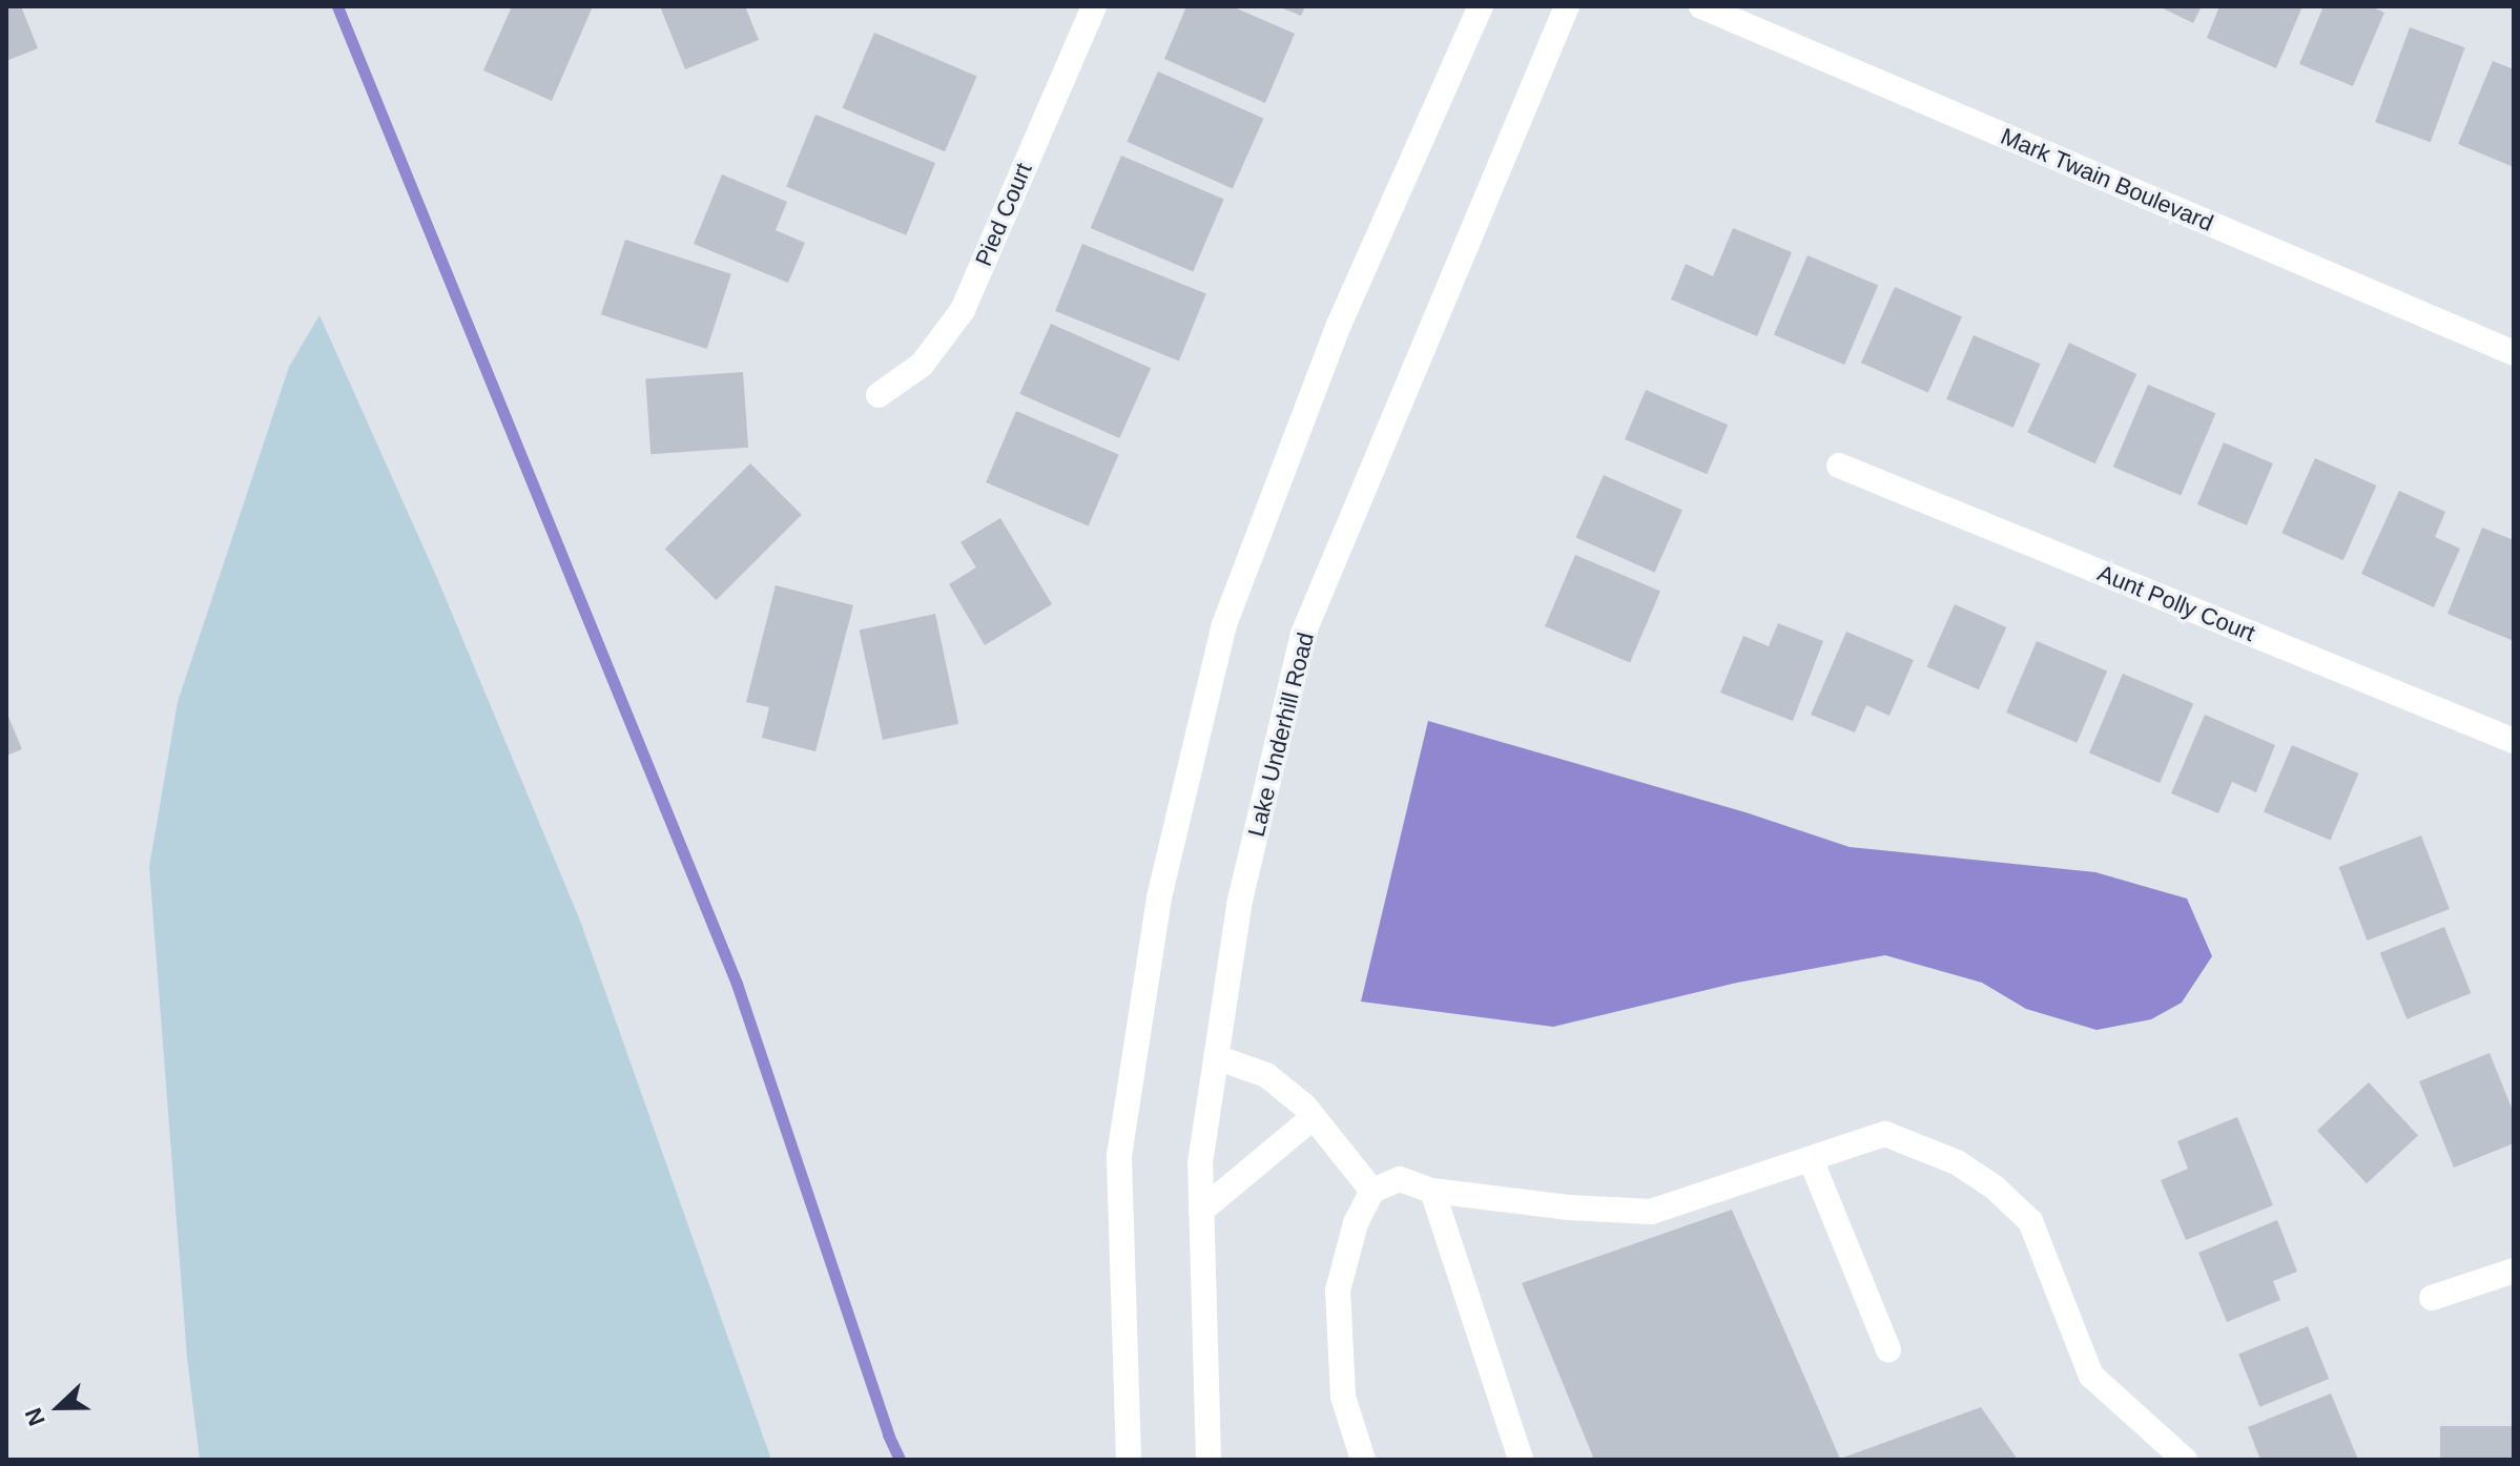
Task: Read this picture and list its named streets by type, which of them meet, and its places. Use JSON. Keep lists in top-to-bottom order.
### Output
{
  "streets": {
    "street": [
      "Mark Twain Boulevard",
      "Pied Court",
      "Aunt Polly Court",
      "Lake Underhill Road"
    ]
  },
  "north": "left"
}
